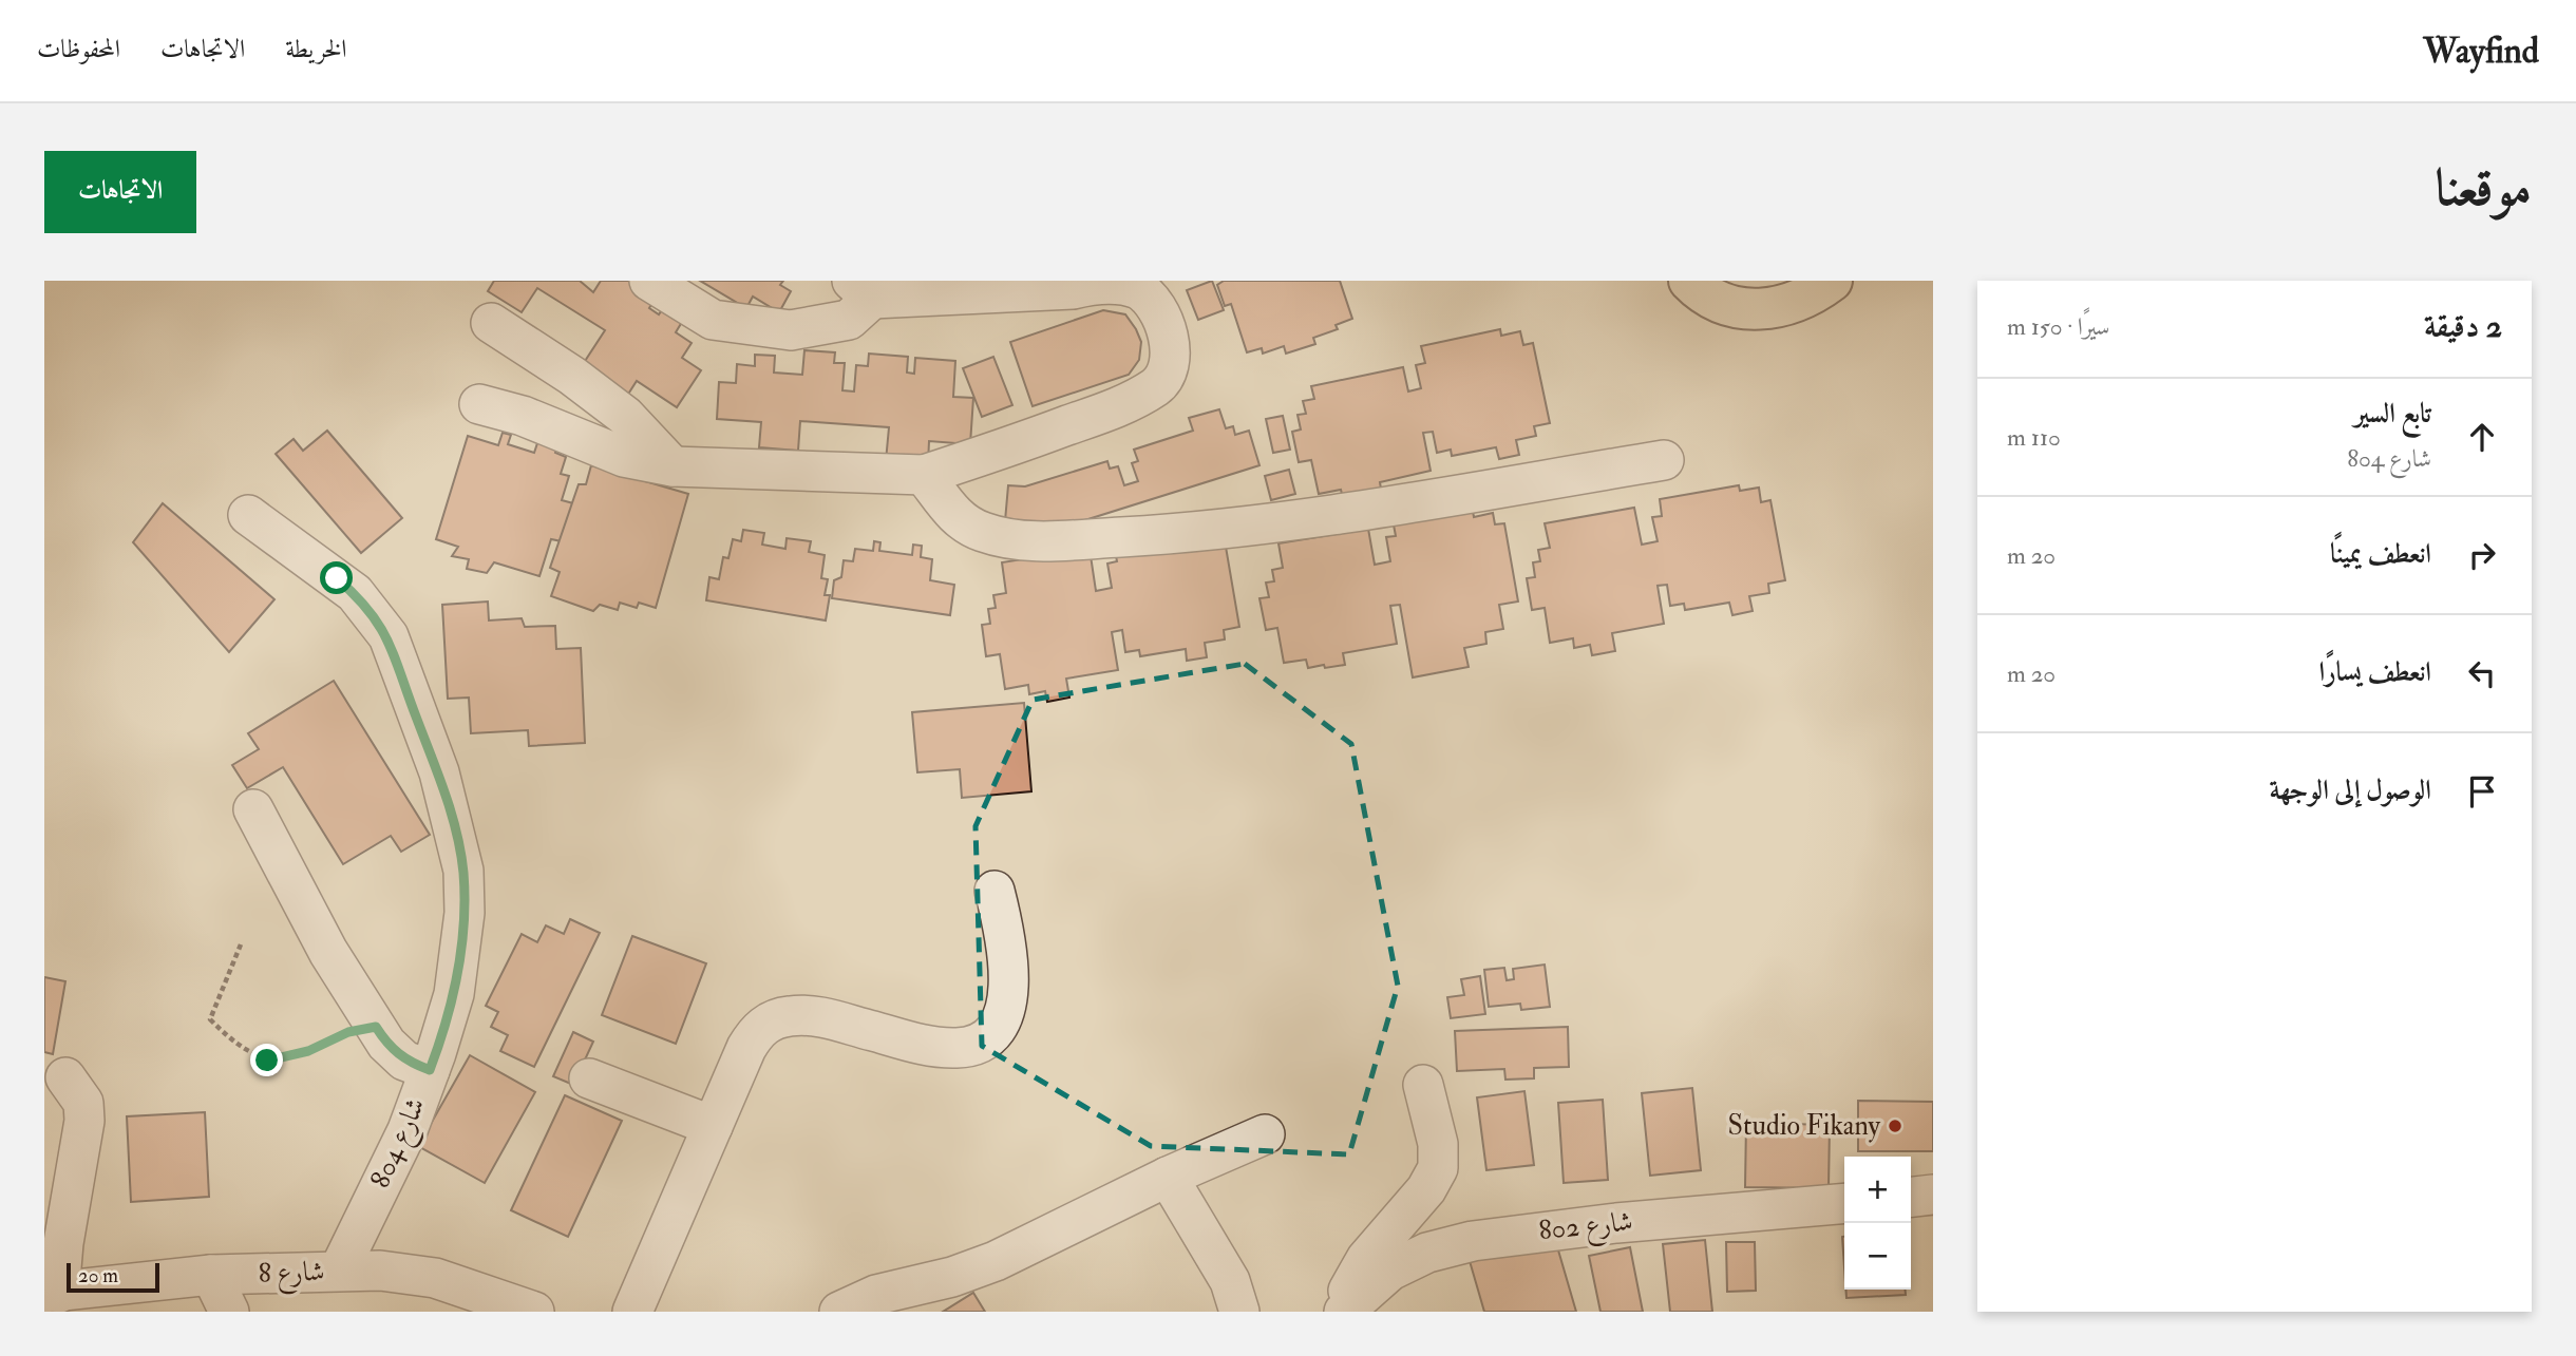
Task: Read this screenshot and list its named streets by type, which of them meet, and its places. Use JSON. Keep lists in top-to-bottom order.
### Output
{
  "streets": {
    "street": ["شارع 804", "شارع 802", "شارع 8"]
  },
  "crossings": [
    ["شارع 804", "شارع 8"]
  ],
  "places": ["Studio Fikany"],
  "scale_bar": "20 m",
  "page": {
    "header": "Wayfind",
    "nav": ["الخريطة", "الاتجاهات", "المحفوظات"],
    "title": "موقعنا",
    "buttons": "الاتجاهات",
    "heading": ["2 دقيقة", "سيرًا · 150 m"],
    "list": [
      ["تابع السير", "شارع 804", "110 m"],
      ["انعطف يمينًا", "20 m"],
      ["انعطف يسارًا", "20 m"],
      "الوصول إلى الوجهة"
    ],
    "map_buttons": ["+", "−"],
    "scale": "20 m"
  }
}
